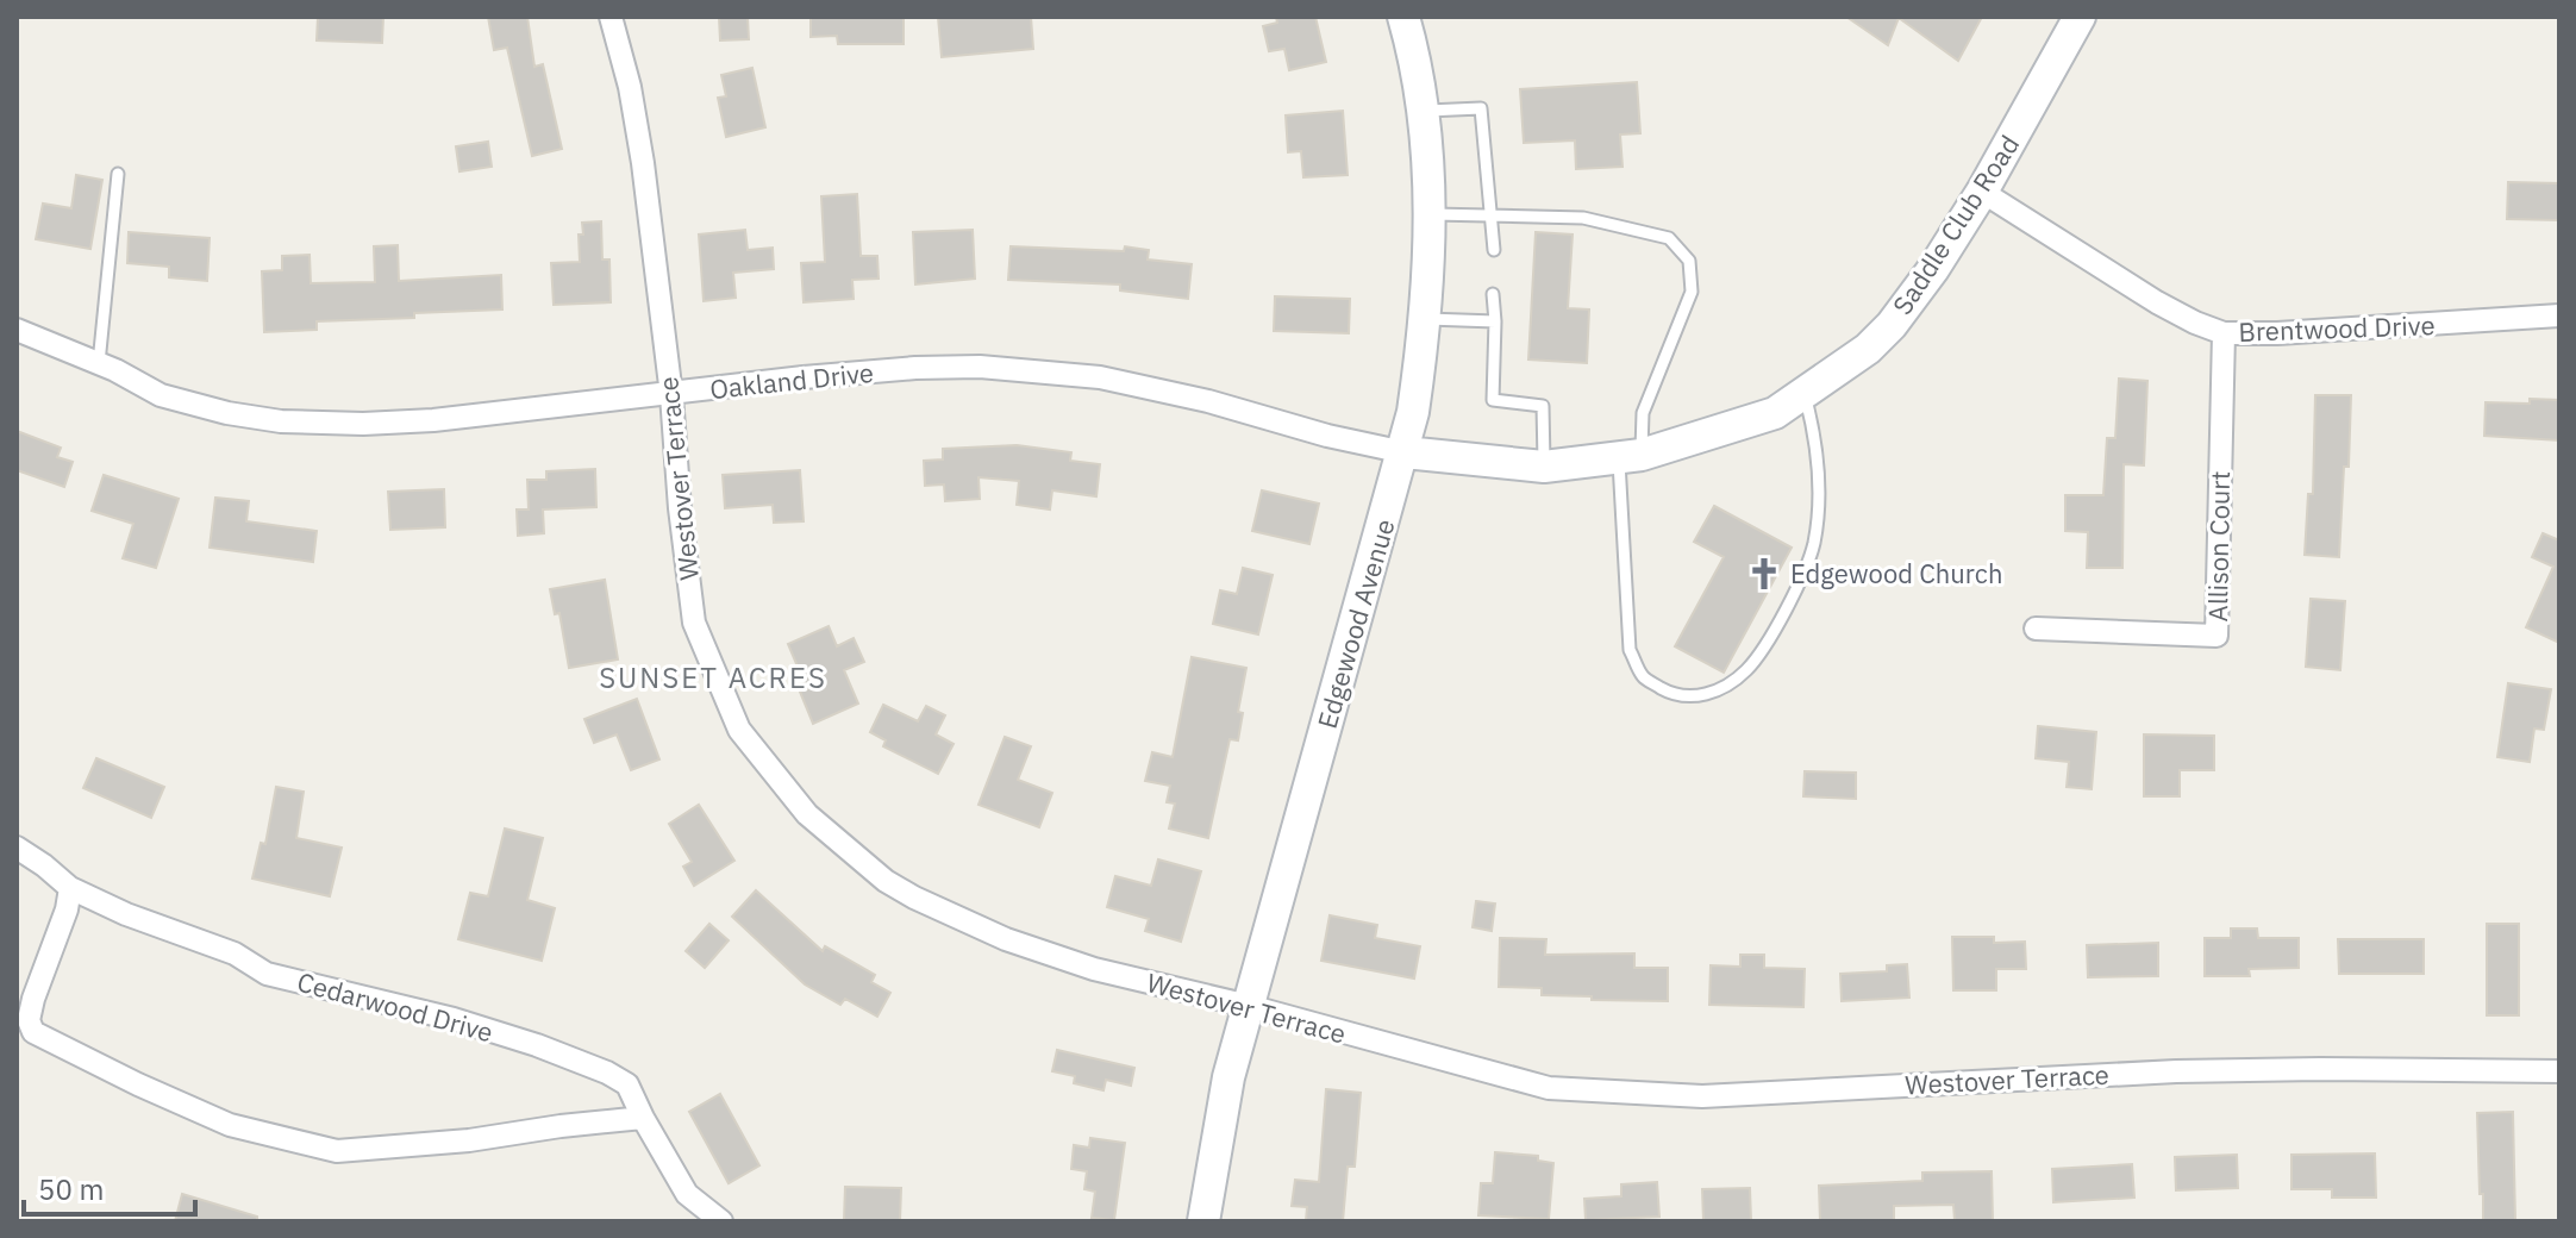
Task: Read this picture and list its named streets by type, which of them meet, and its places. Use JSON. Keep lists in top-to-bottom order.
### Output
{
  "streets": {
    "street": [
      "Saddle Club Road",
      "Brentwood Drive",
      "Oakland Drive",
      "Westover Terrace",
      "Allison Court",
      "Edgewood Avenue",
      "Cedarwood Drive"
    ]
  },
  "crossings": [
    ["Saddle Club Road", "Brentwood Drive"],
    ["Saddle Club Road", "Oakland Drive"],
    ["Saddle Club Road", "Edgewood Avenue"],
    ["Brentwood Drive", "Allison Court"],
    ["Oakland Drive", "Westover Terrace"],
    ["Oakland Drive", "Edgewood Avenue"],
    ["Westover Terrace", "Edgewood Avenue"]
  ],
  "districts": ["SUNSET ACRES"],
  "places": {
    "church": ["Edgewood Church"]
  },
  "scale_bar": "50 m"
}
